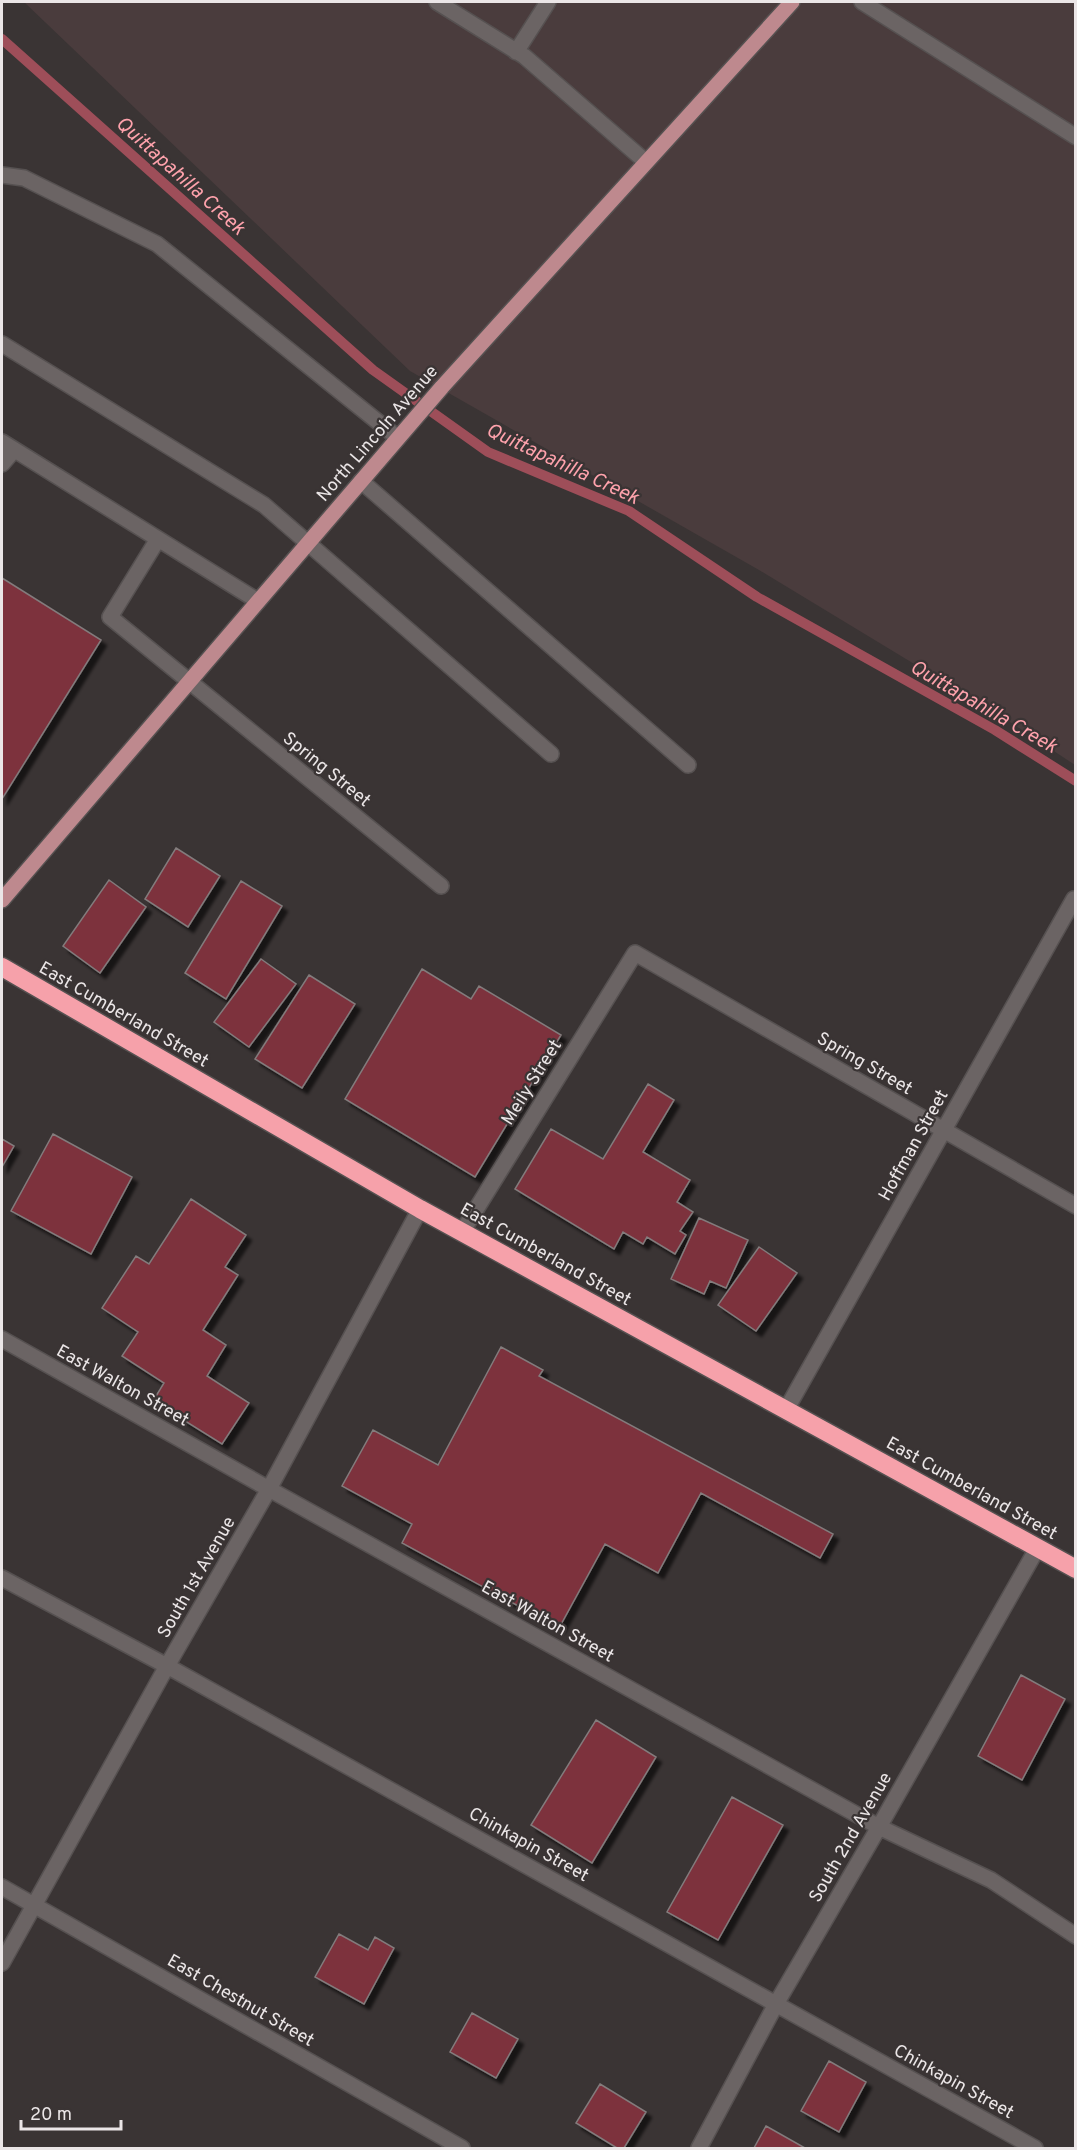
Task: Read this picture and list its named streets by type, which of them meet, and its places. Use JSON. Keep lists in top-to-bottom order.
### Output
{
  "streets": {
    "highway": ["East Cumberland Street"],
    "main road": ["North Lincoln Avenue"],
    "street": [
      "Spring Street",
      "Meily Street",
      "Hoffman Street",
      "East Walton Street",
      "South 1st Avenue",
      "South 2nd Avenue",
      "Chinkapin Street",
      "East Chestnut Street"
    ]
  },
  "crossings": [
    ["North Lincoln Avenue", "Spring Street"],
    ["Spring Street", "Meily Street"],
    ["Spring Street", "Hoffman Street"],
    ["East Cumberland Street", "Meily Street"],
    ["East Cumberland Street", "Hoffman Street"],
    ["East Cumberland Street", "South 1st Avenue"],
    ["East Cumberland Street", "South 2nd Avenue"],
    ["East Walton Street", "South 1st Avenue"],
    ["East Walton Street", "South 2nd Avenue"],
    ["South 1st Avenue", "Chinkapin Street"],
    ["South 1st Avenue", "East Chestnut Street"],
    ["South 2nd Avenue", "Chinkapin Street"]
  ],
  "water": ["Quittapahilla Creek"],
  "scale_bar": "20 m"
}
